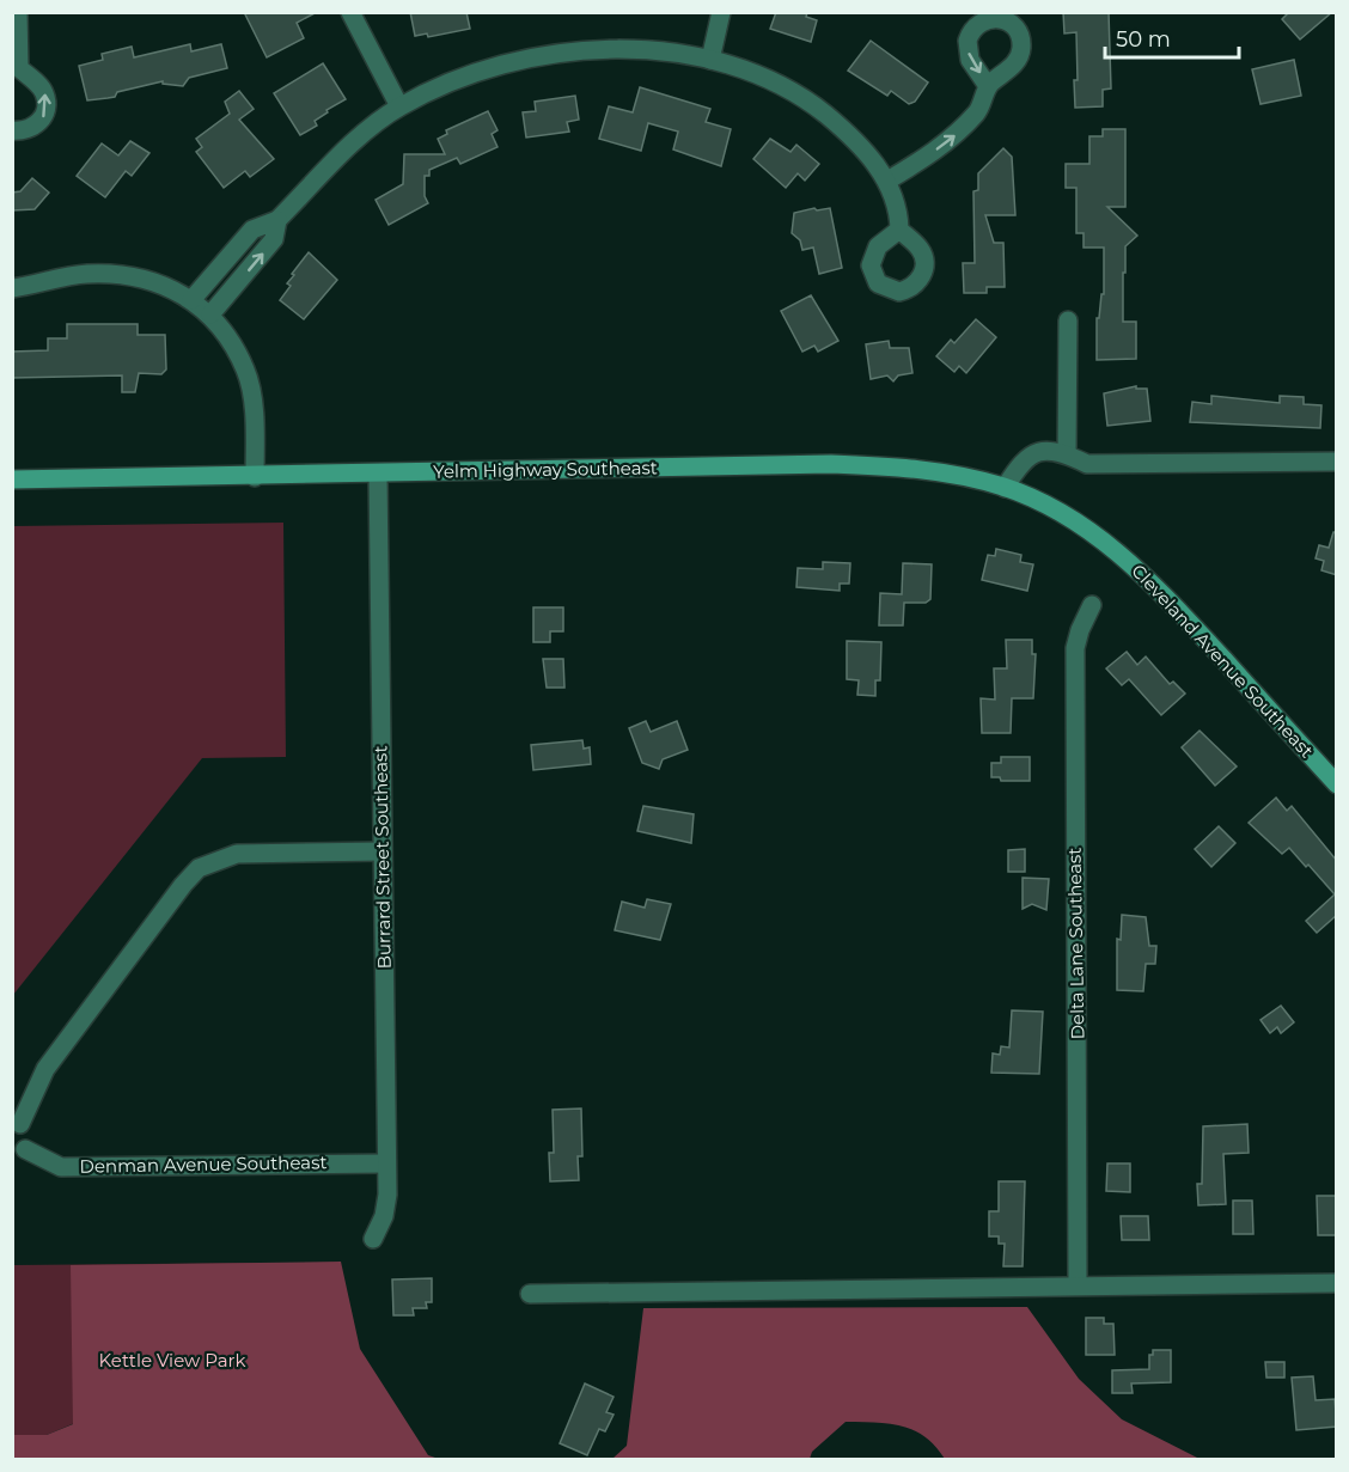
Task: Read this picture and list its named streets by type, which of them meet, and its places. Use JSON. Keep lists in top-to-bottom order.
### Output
{
  "streets": {
    "main road": ["Yelm Highway Southeast", "Cleveland Avenue Southeast"],
    "street": ["Burrard Street Southeast", "Delta Lane Southeast", "Denman Avenue Southeast"]
  },
  "crossings": [
    ["Yelm Highway Southeast", "Cleveland Avenue Southeast"],
    ["Yelm Highway Southeast", "Burrard Street Southeast"],
    ["Burrard Street Southeast", "Denman Avenue Southeast"]
  ],
  "parks": ["Kettle View Park"],
  "scale_bar": "50 m"
}
